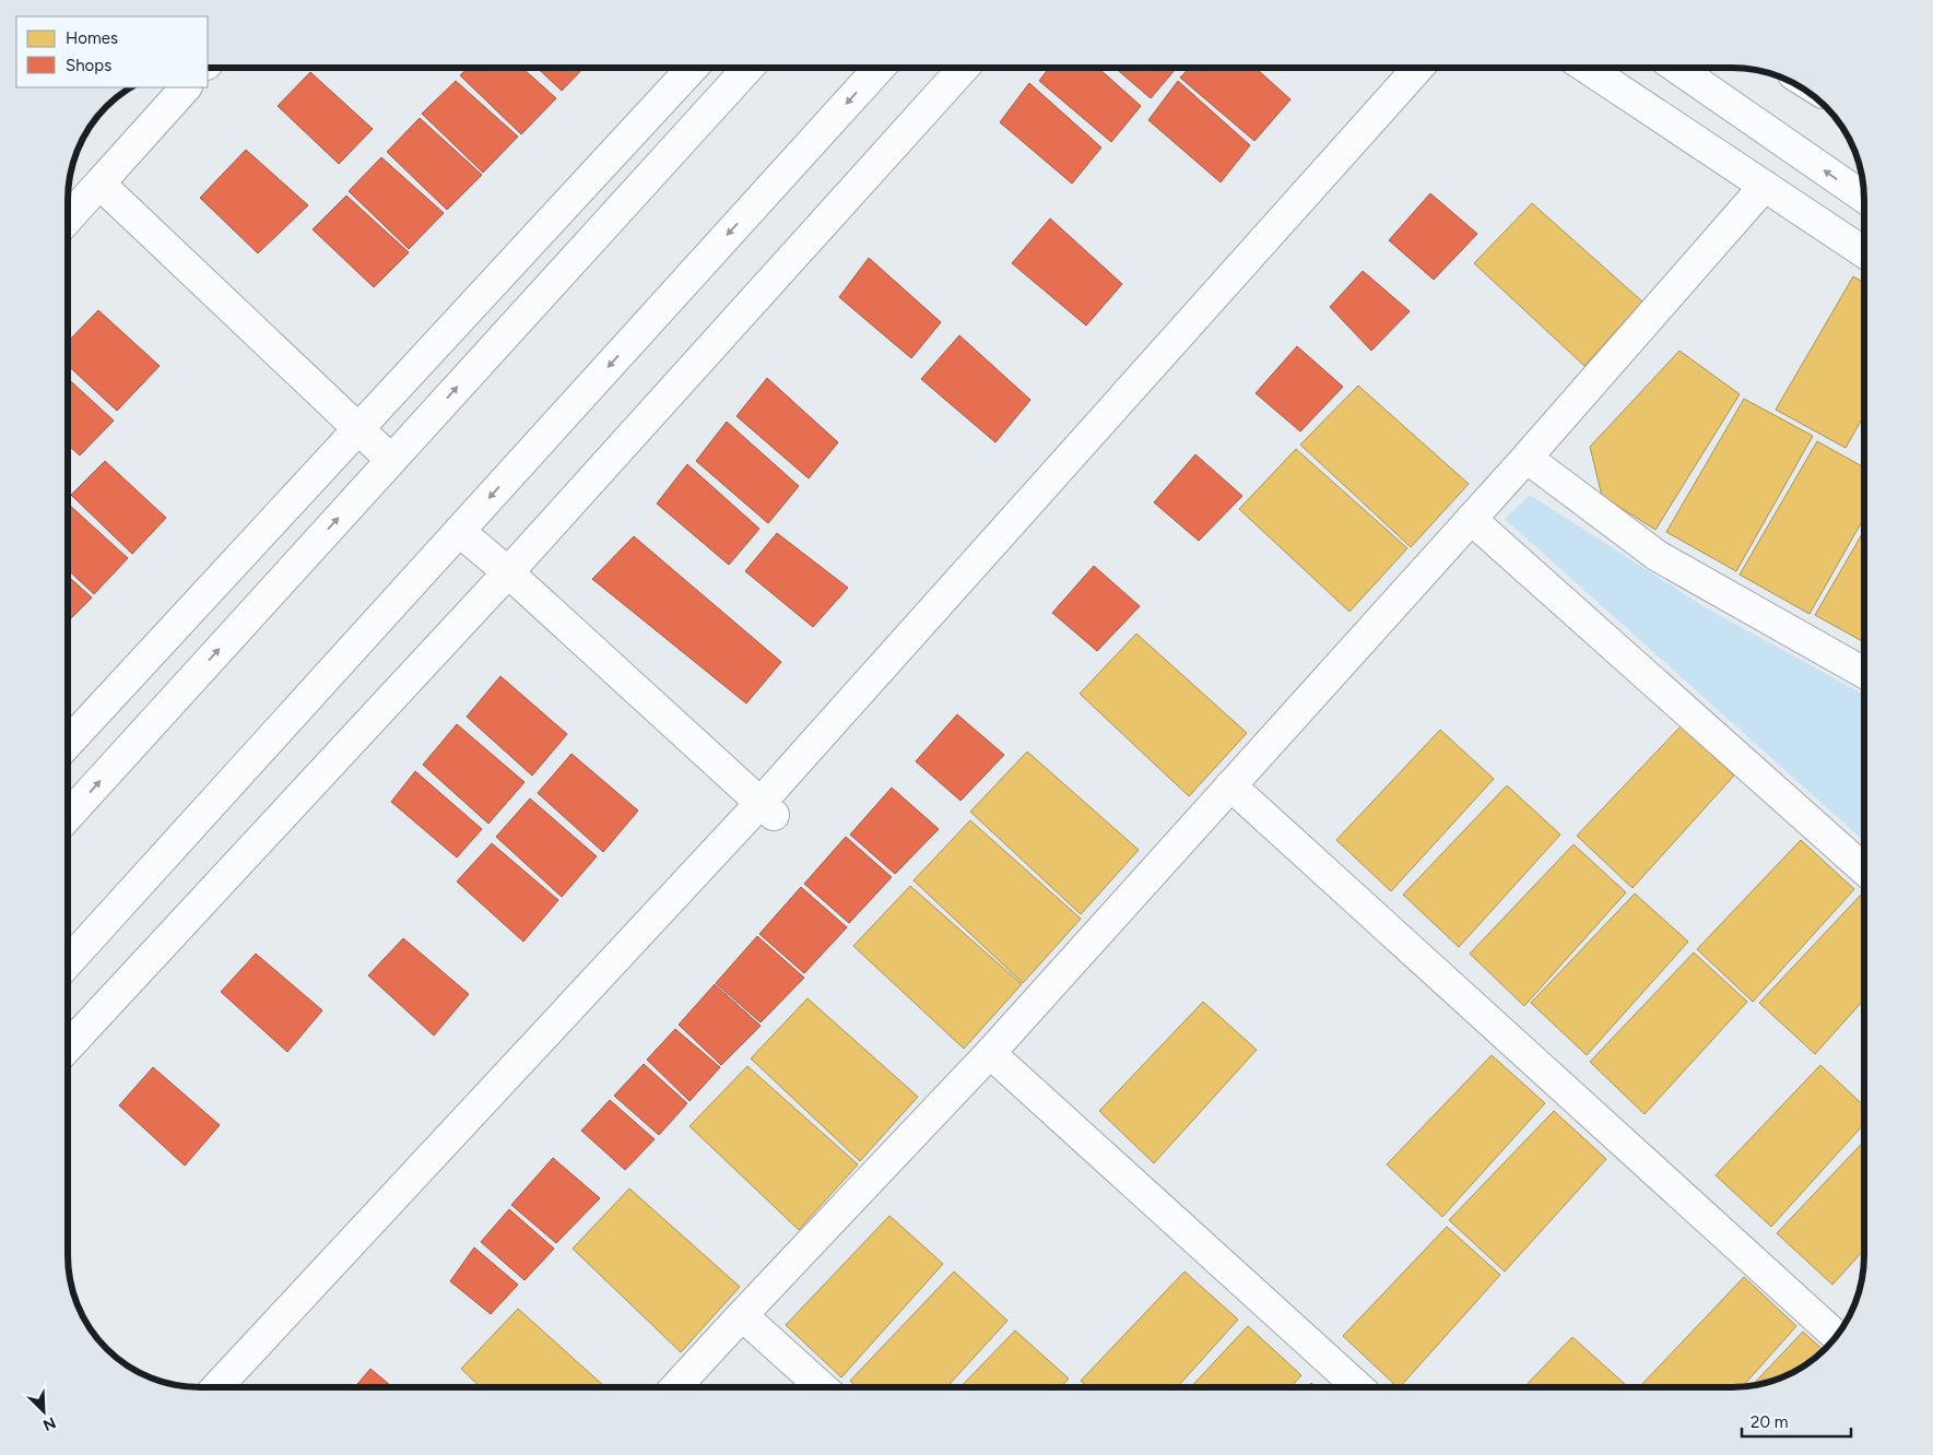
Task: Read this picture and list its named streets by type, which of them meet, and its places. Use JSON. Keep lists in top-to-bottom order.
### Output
{
  "legend": ["Homes", "Shops"],
  "scale_bar": "20 m",
  "north": "bottom right"
}
